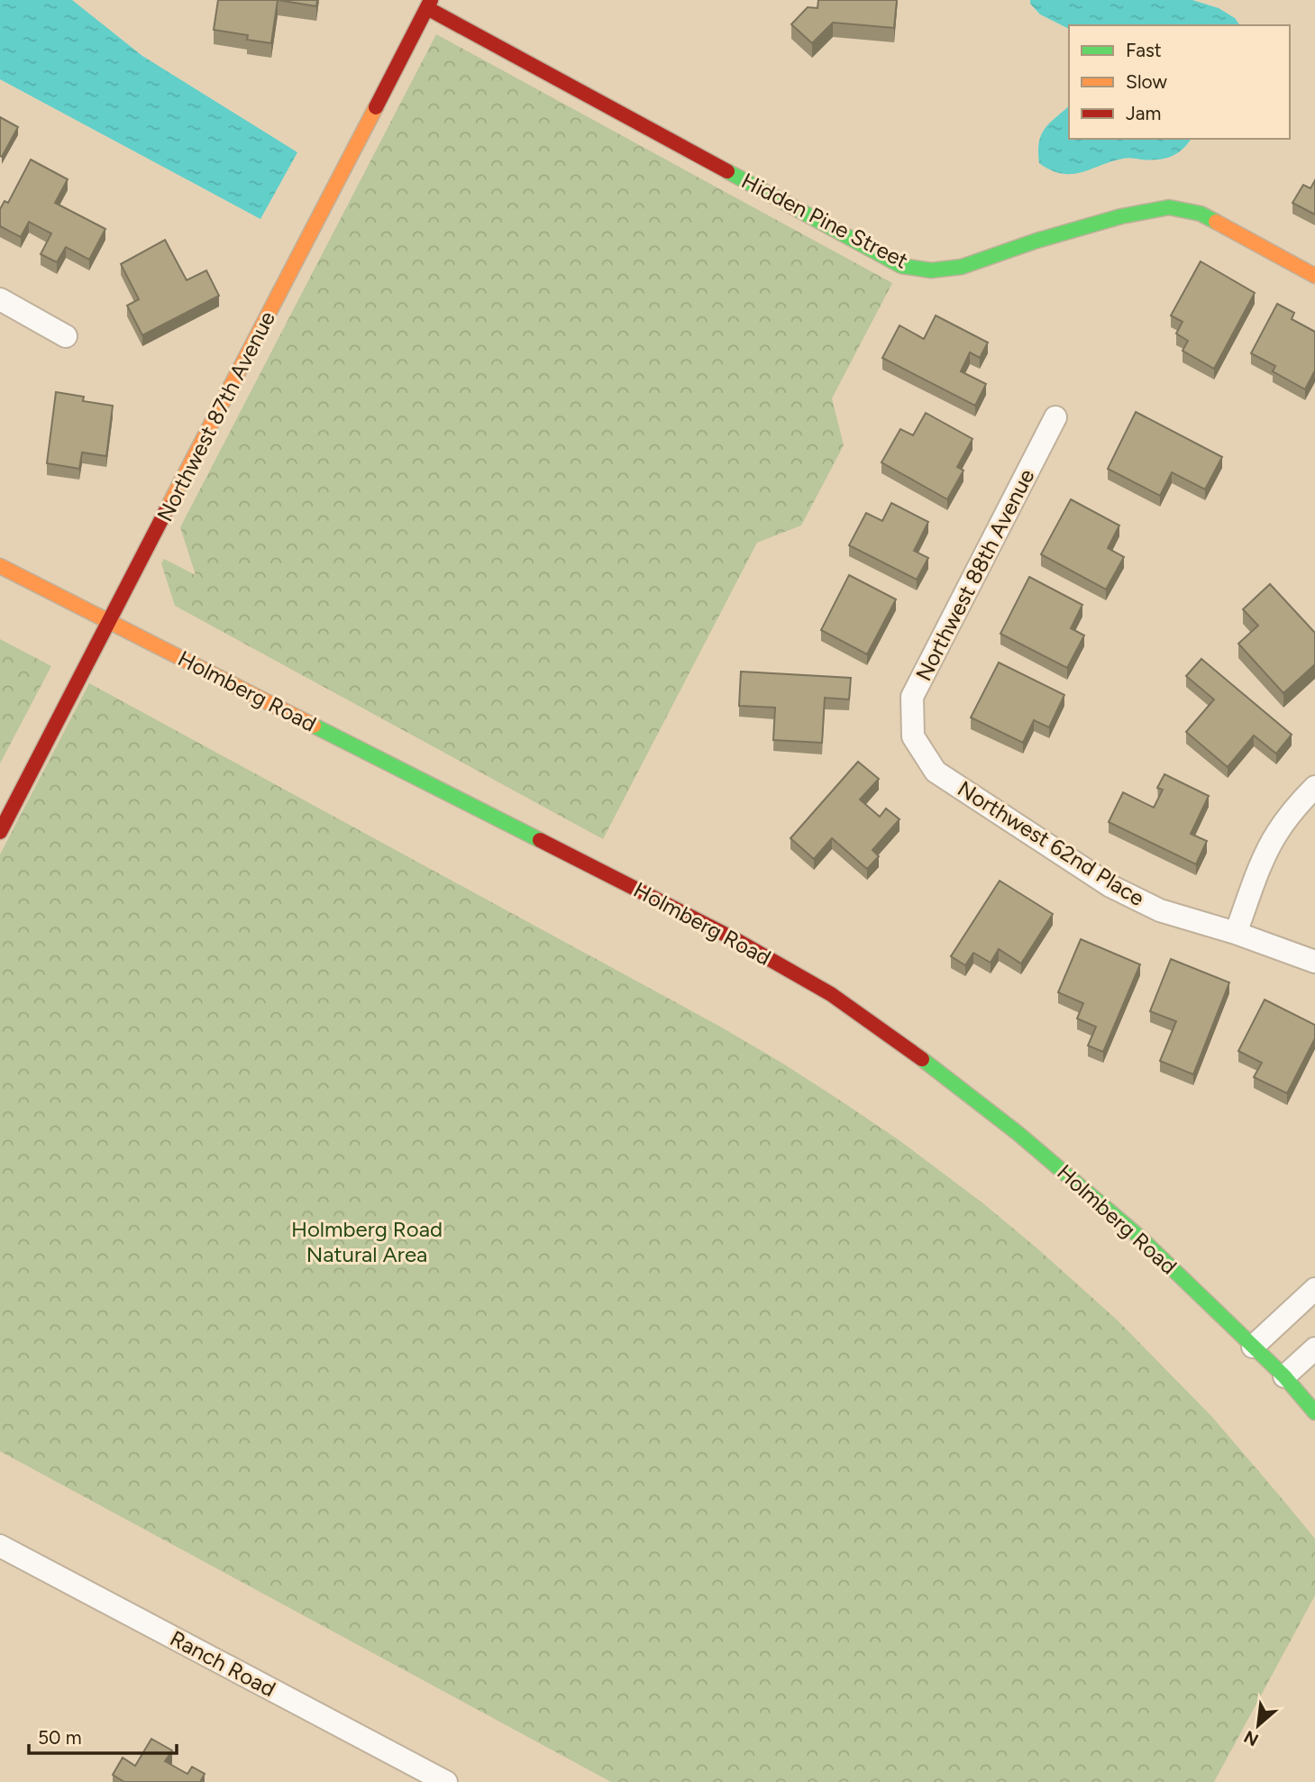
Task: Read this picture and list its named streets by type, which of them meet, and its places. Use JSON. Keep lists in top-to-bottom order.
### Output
{
  "streets": {
    "street": [
      "Hidden Pine Street",
      "Northwest 87th Avenue",
      "Northwest 88th Avenue",
      "Holmberg Road",
      "Northwest 62nd Place",
      "Ranch Road"
    ]
  },
  "crossings": [
    ["Hidden Pine Street", "Northwest 87th Avenue"],
    ["Northwest 87th Avenue", "Holmberg Road"],
    ["Northwest 88th Avenue", "Northwest 62nd Place"]
  ],
  "parks": ["Holmberg Road Natural Area"],
  "legend": ["Fast", "Slow", "Jam"],
  "scale_bar": "50 m",
  "north": "bottom left"
}
